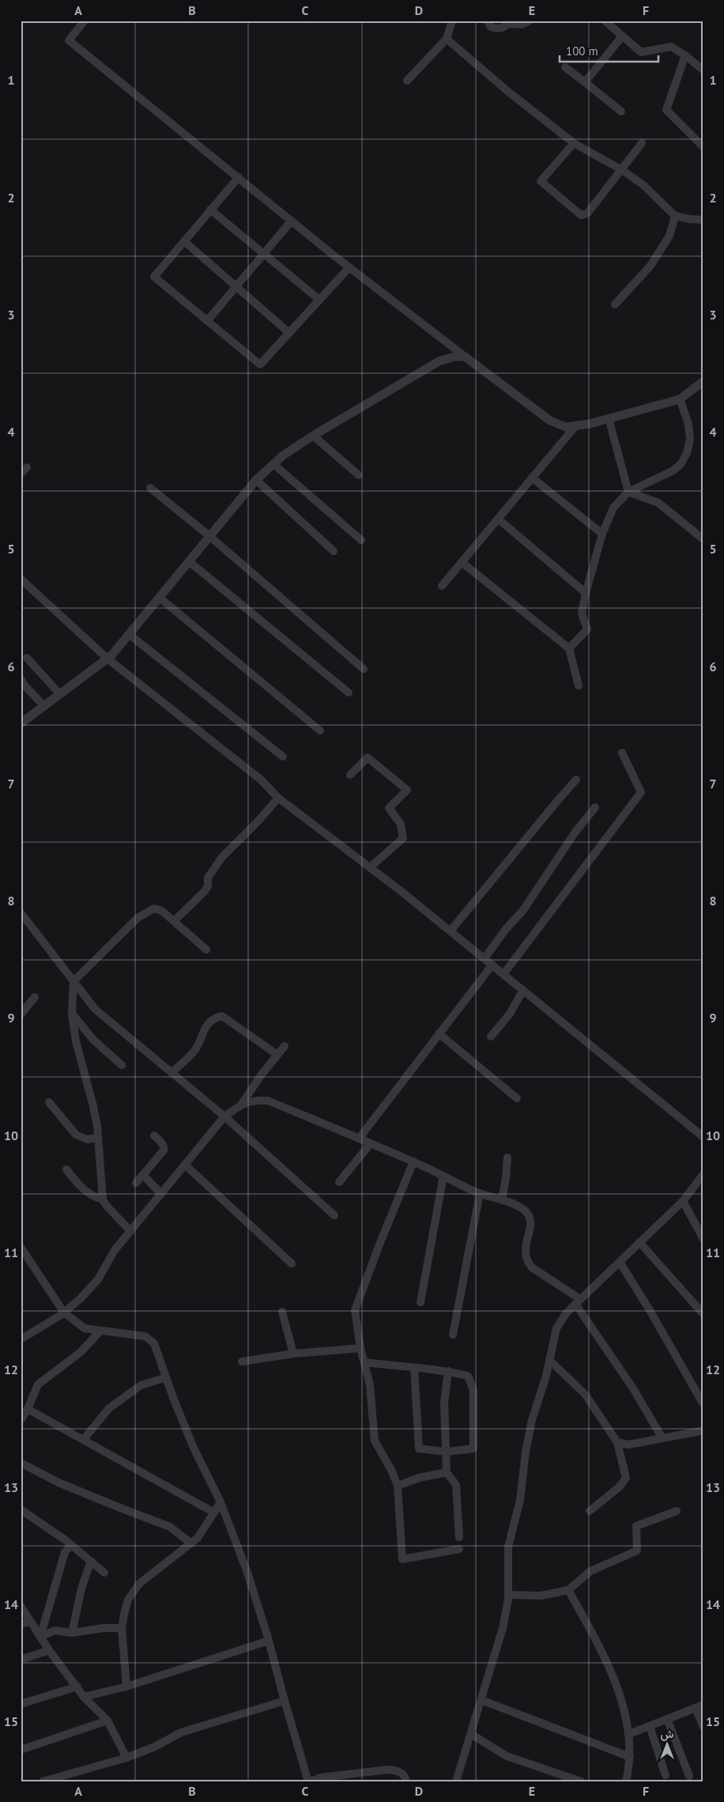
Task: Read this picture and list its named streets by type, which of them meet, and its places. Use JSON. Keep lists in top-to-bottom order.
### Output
{
  "scale_bar": "100 m",
  "north": "top",
  "grid": {
    "columns": [
      "A",
      "B",
      "C",
      "D",
      "E",
      "F"
    ],
    "rows": [
      "1",
      "2",
      "3",
      "4",
      "5",
      "6",
      "7",
      "8",
      "9",
      "10",
      "11",
      "12",
      "13",
      "14",
      "15"
    ]
  }
}
